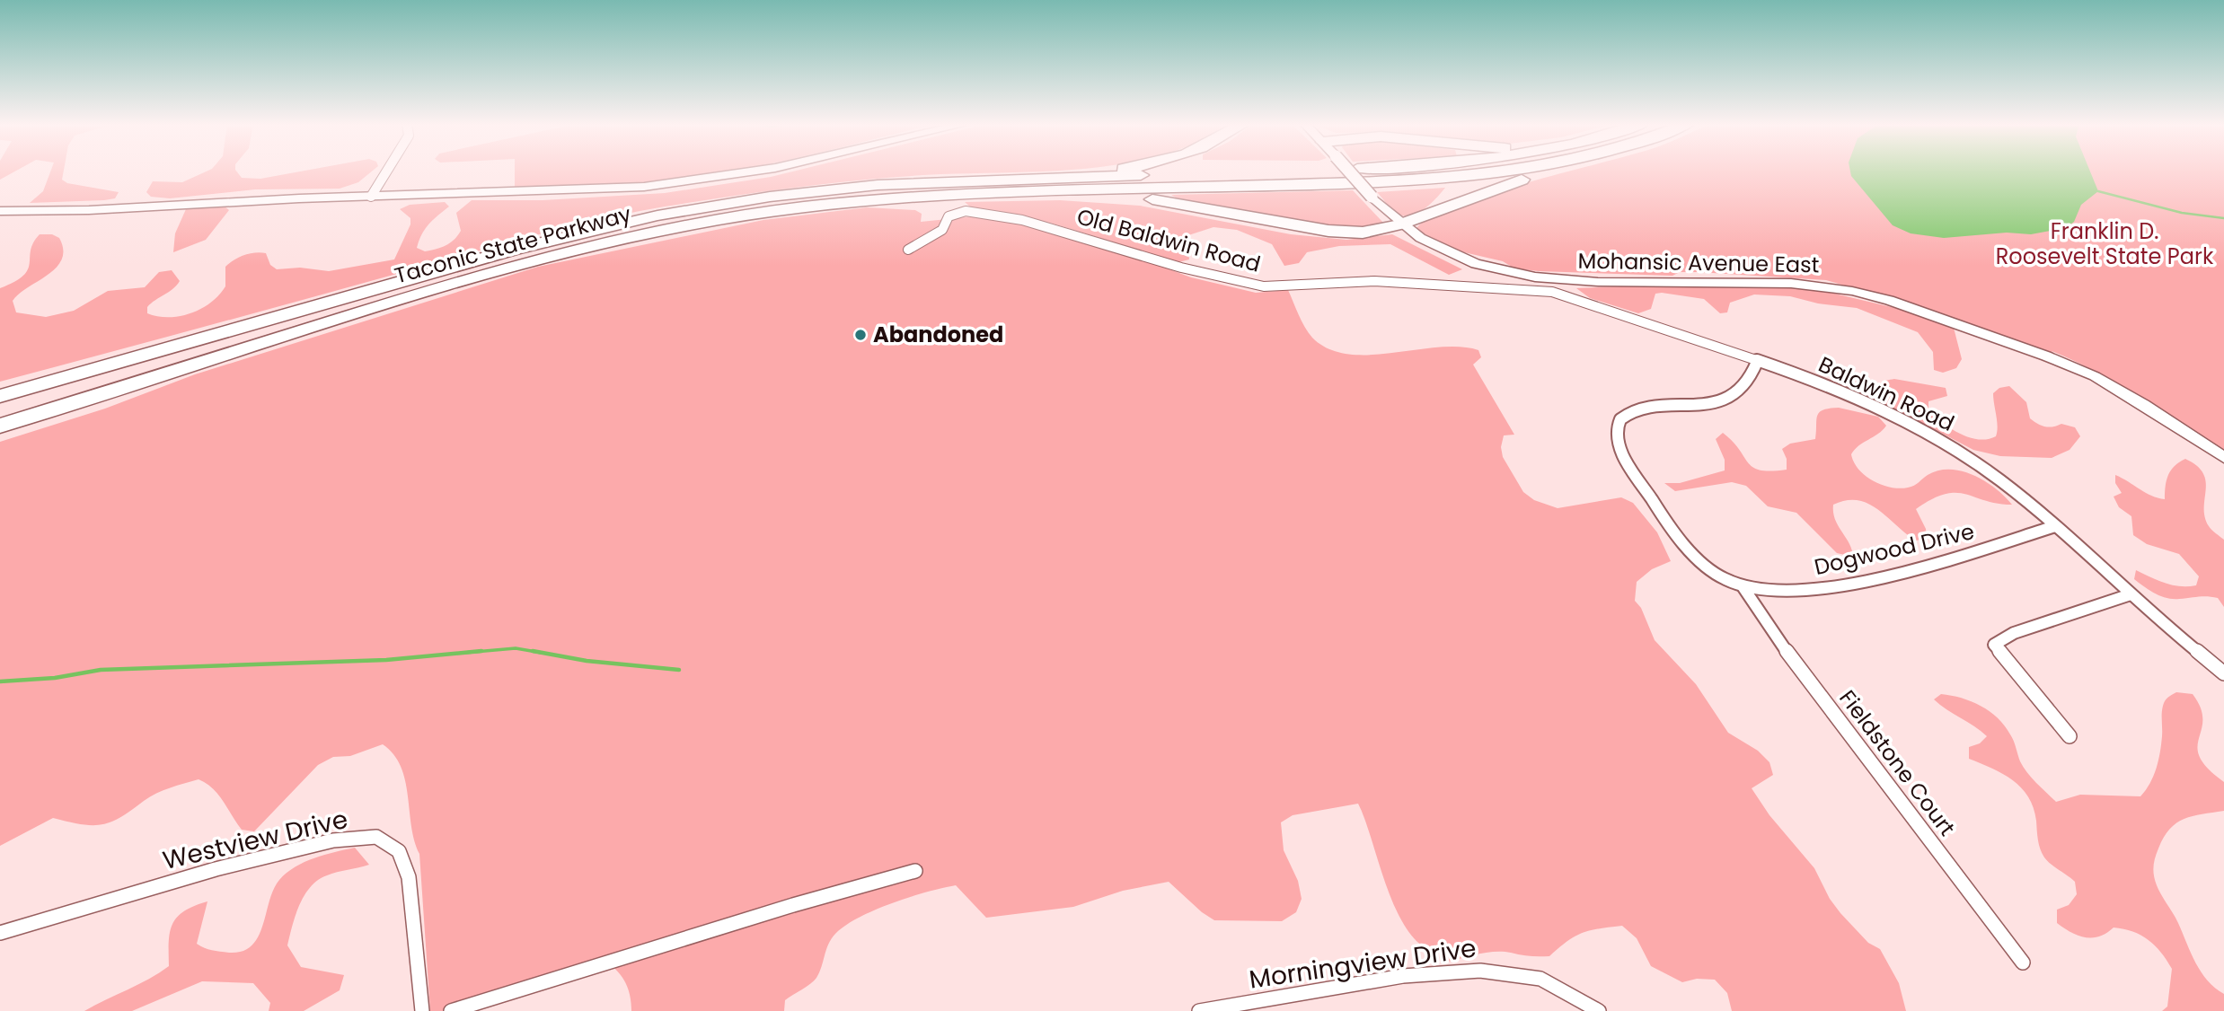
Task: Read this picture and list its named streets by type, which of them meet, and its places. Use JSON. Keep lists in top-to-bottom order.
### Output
{
  "streets": {
    "highway": ["Taconic State Parkway"],
    "street": [
      "Old Baldwin Road",
      "Mohansic Avenue East",
      "Baldwin Road",
      "Dogwood Drive",
      "Fieldstone Court",
      "Westview Drive",
      "Morningview Drive"
    ]
  },
  "crossings": [
    ["Old Baldwin Road", "Mohansic Avenue East"],
    ["Old Baldwin Road", "Baldwin Road"],
    ["Mohansic Avenue East", "Baldwin Road"],
    ["Baldwin Road", "Dogwood Drive"],
    ["Dogwood Drive", "Fieldstone Court"]
  ],
  "parks": ["Franklin D. Roosevelt State Park"],
  "places": ["Abandoned"]
}
